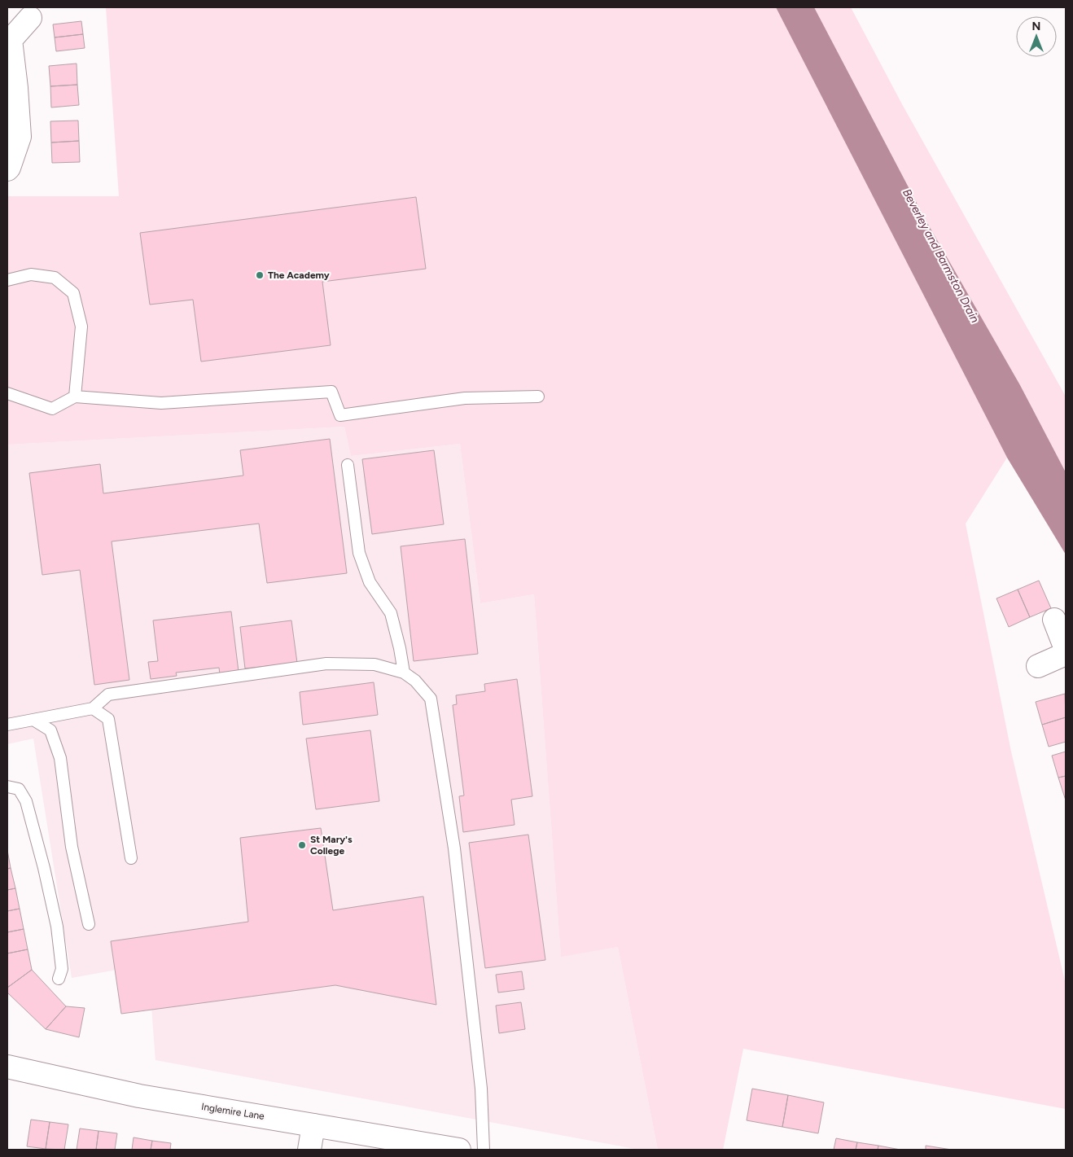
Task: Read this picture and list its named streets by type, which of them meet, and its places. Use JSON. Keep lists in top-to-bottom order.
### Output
{
  "streets": {
    "street": ["Inglemire Lane"]
  },
  "water": ["Beverley and Barmston Drain"],
  "places": ["The Academy", "St Mary's College"],
  "north": "top"
}
